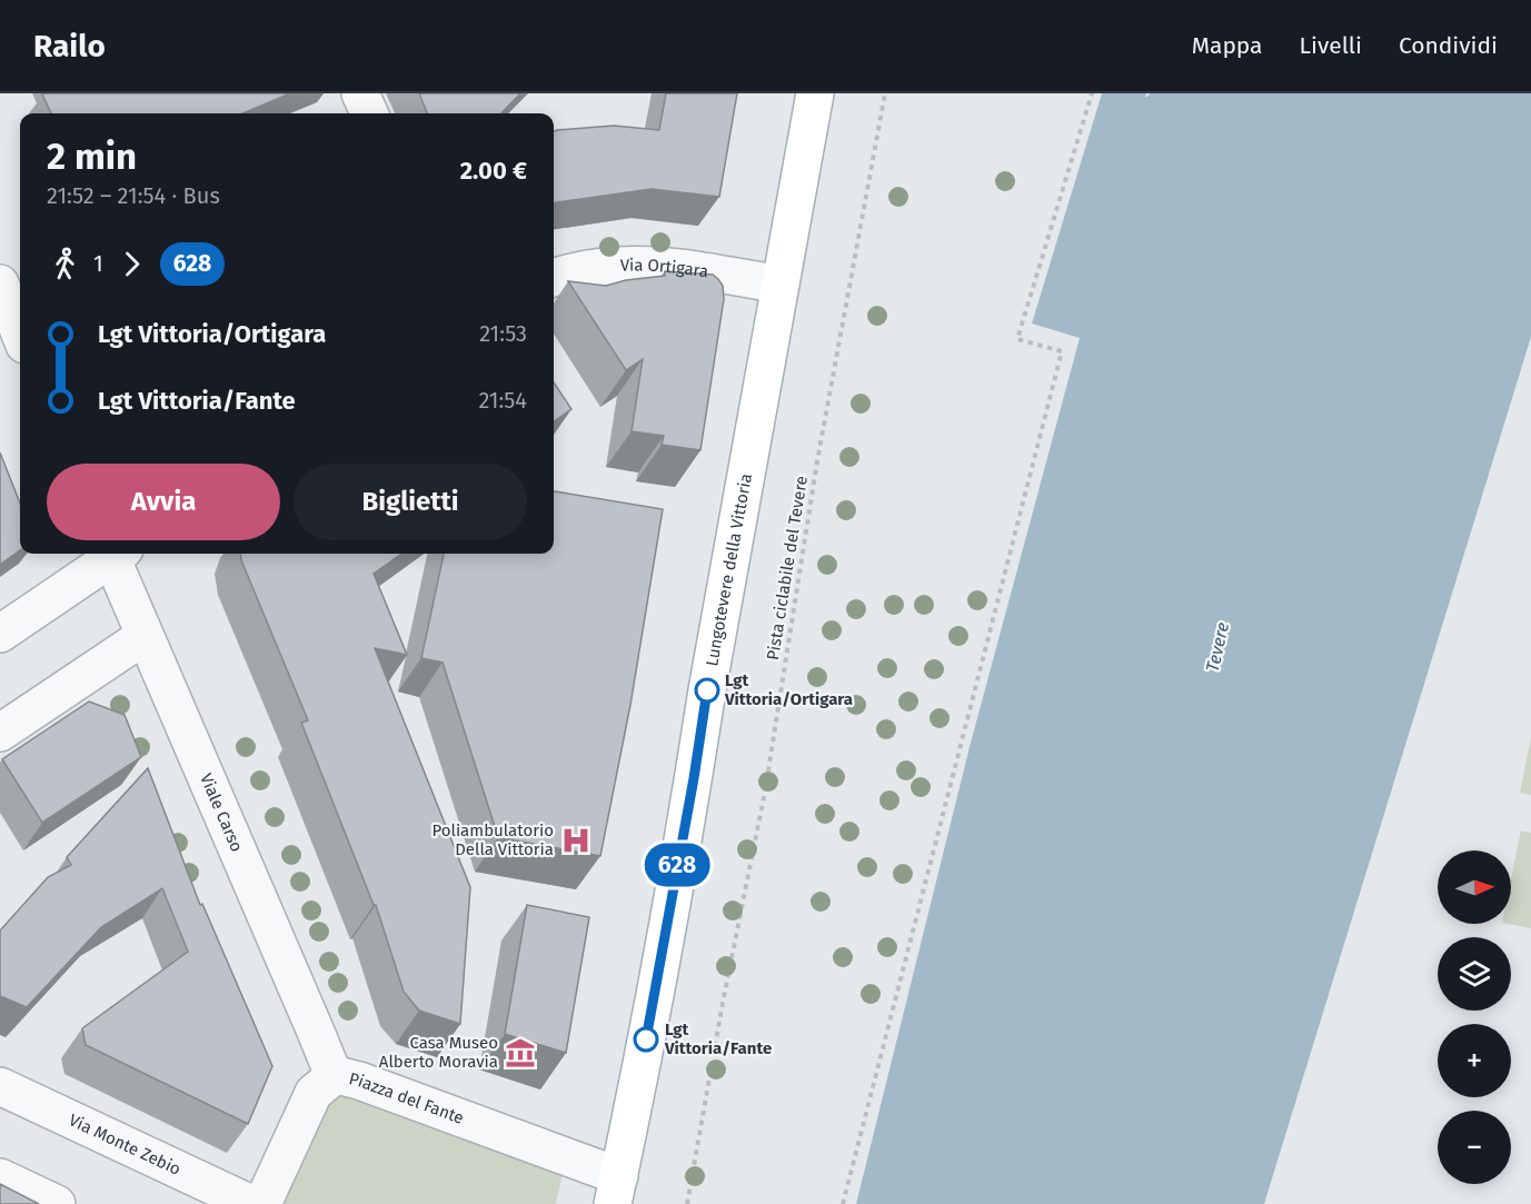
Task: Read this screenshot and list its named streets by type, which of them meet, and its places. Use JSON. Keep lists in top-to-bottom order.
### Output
{
  "streets": {
    "main road": ["Lungotevere della Vittoria"],
    "street": [
      "Via Ortigara",
      "Viale Carso",
      "Piazza del Fante",
      "Via Monte Zebio"
    ],
    "path": ["Pista ciclabile del Tevere"]
  },
  "crossings": [
    ["Via Ortigara", "Lungotevere della Vittoria"],
    ["Lungotevere della Vittoria", "Piazza del Fante"],
    ["Viale Carso", "Piazza del Fante"]
  ],
  "water": ["Tevere"],
  "places": {
    "other": ["Lgt Vittoria/Ortigara", "Lgt Vittoria/Fante"],
    "hospital": ["Poliambulatorio Della Vittoria"],
    "museum": ["Casa Museo Alberto Moravia"]
  },
  "lines": ["bus line 628"],
  "north": "right",
  "page": {
    "header": "Railo",
    "nav": ["Mappa", "Livelli", "Condividi"],
    "on_map": "628",
    "heading": ["2 min", "21:52 – 21:54 · Bus", "2.00 €"],
    "legs": ["1", "628"],
    "list": [
      {
        "name": "Lgt Vittoria/Ortigara",
        "value": "21:53"
      },
      {
        "name": "Lgt Vittoria/Fante",
        "value": "21:54"
      }
    ],
    "buttons": ["Avvia", "Biglietti"],
    "map_buttons": ["+", "−"]
  }
}
